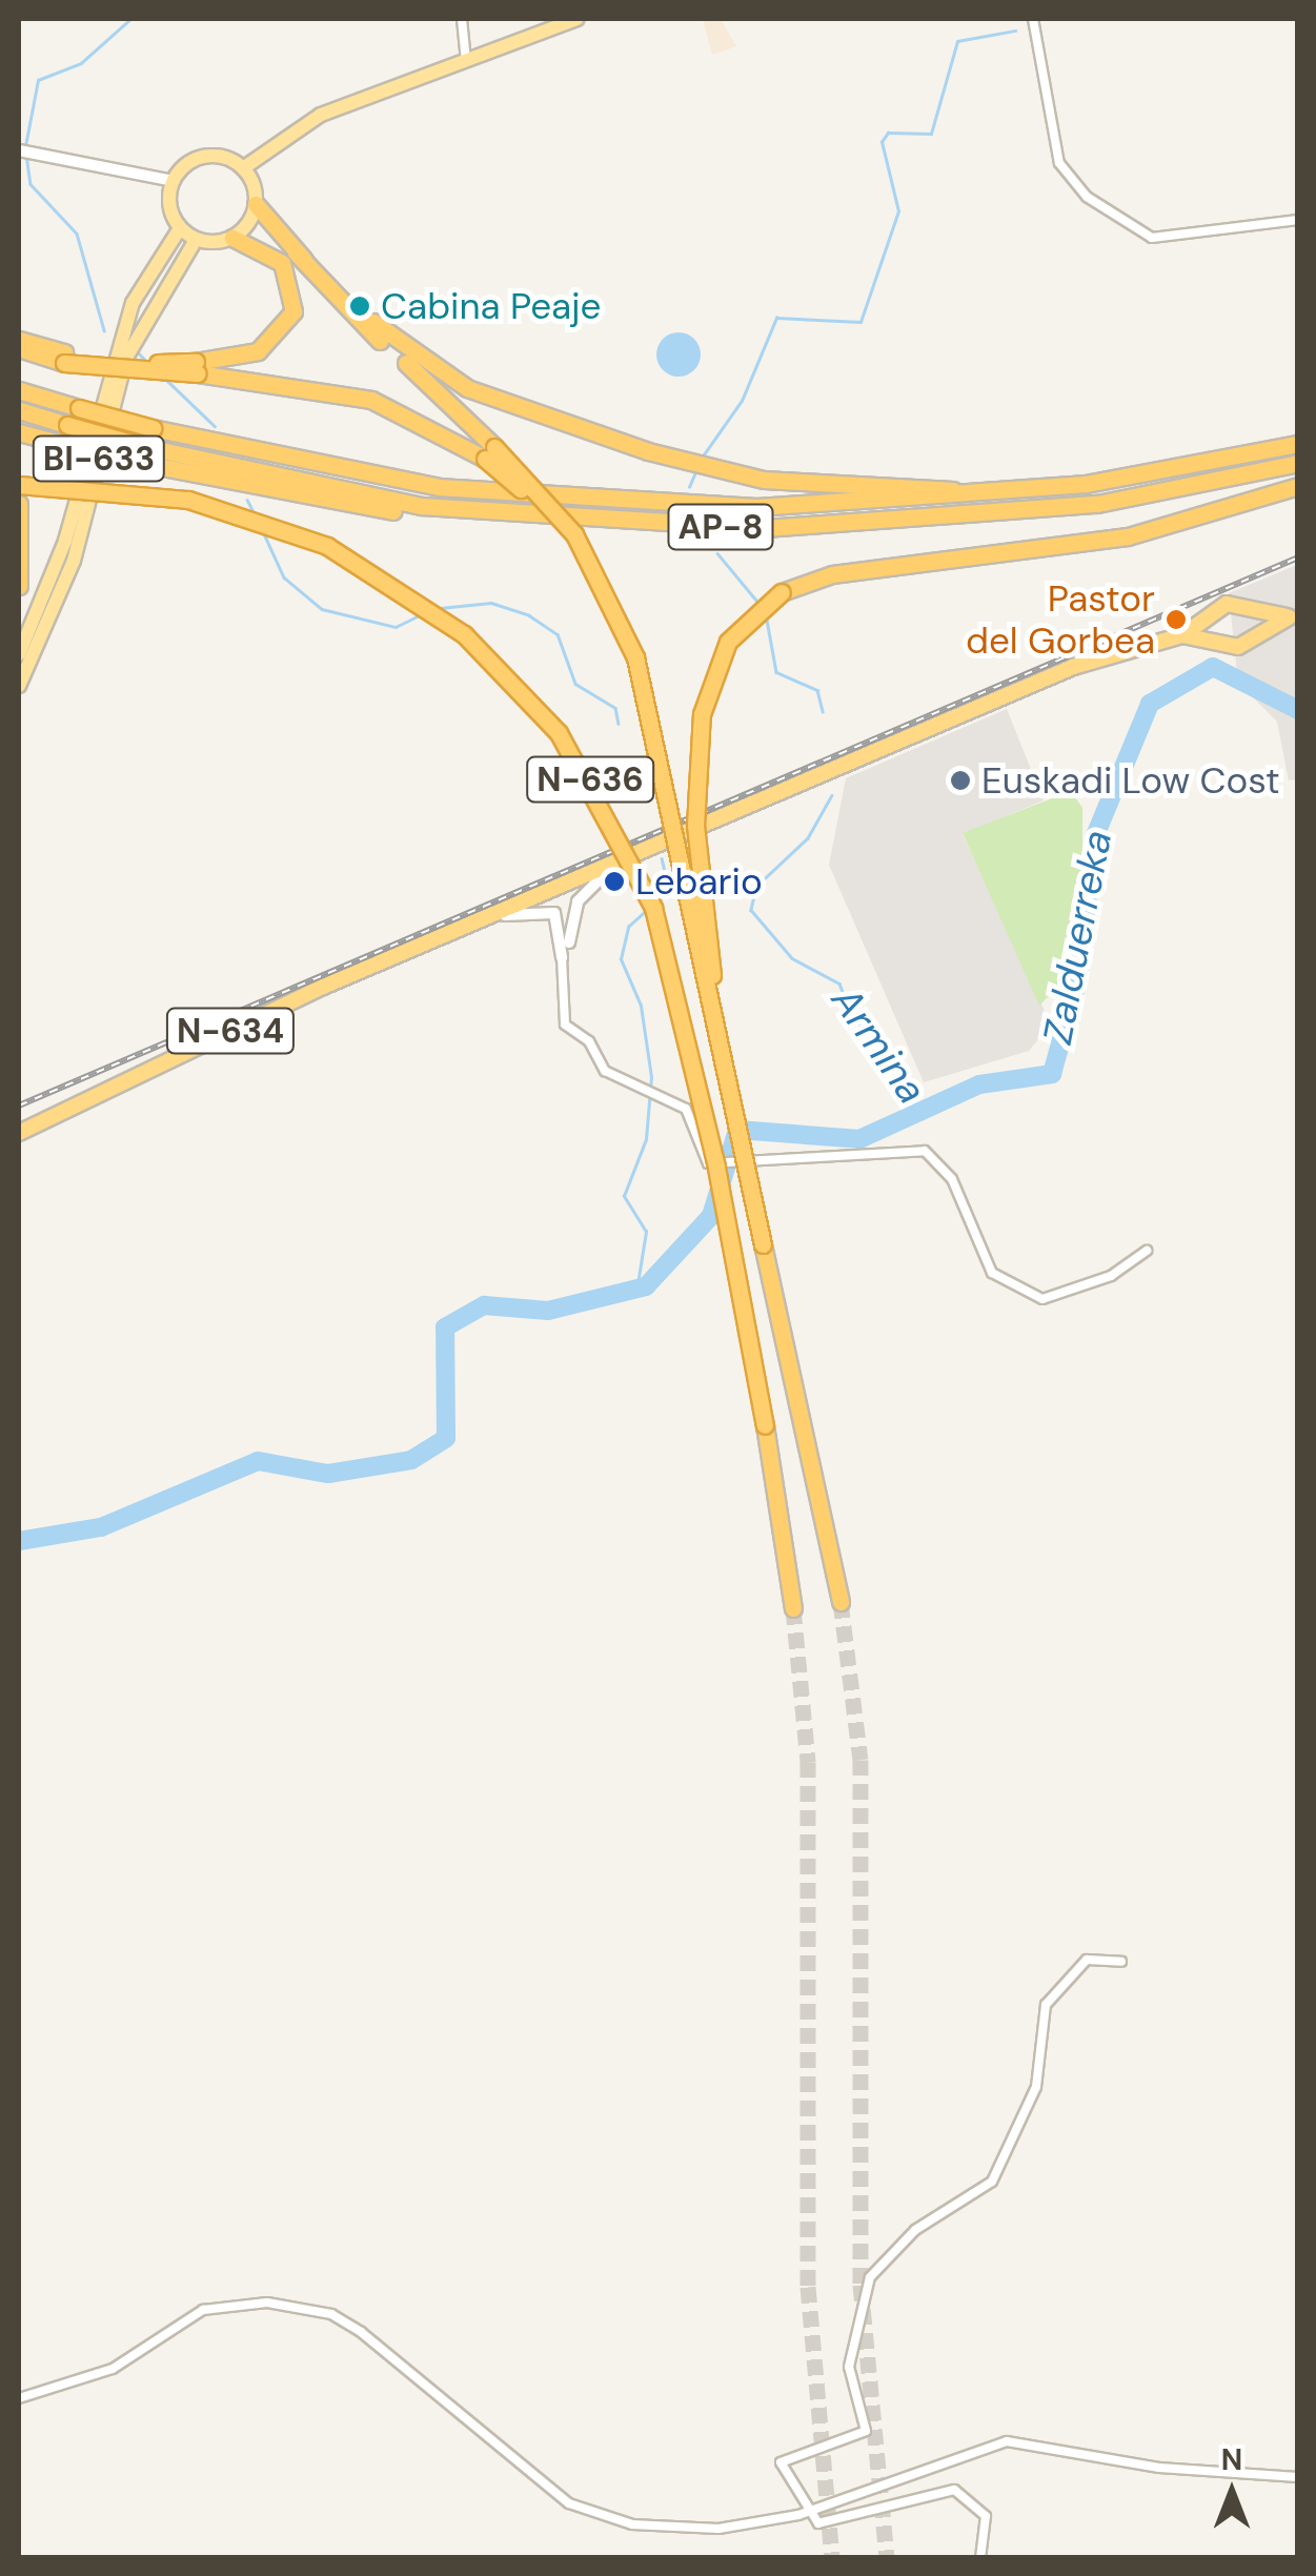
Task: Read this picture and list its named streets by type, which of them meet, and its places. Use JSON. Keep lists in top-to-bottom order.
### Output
{
  "streets": {
    "highway": ["AP-8", "N-636", "N-634"],
    "main road": ["BI-633"]
  },
  "water": ["Zalduerreka", "Armina"],
  "places": [
    "Cabina Peaje",
    "Pastor del Gorbea",
    "Euskadi Low Cost",
    "Lebario"
  ],
  "north": "top"
}
